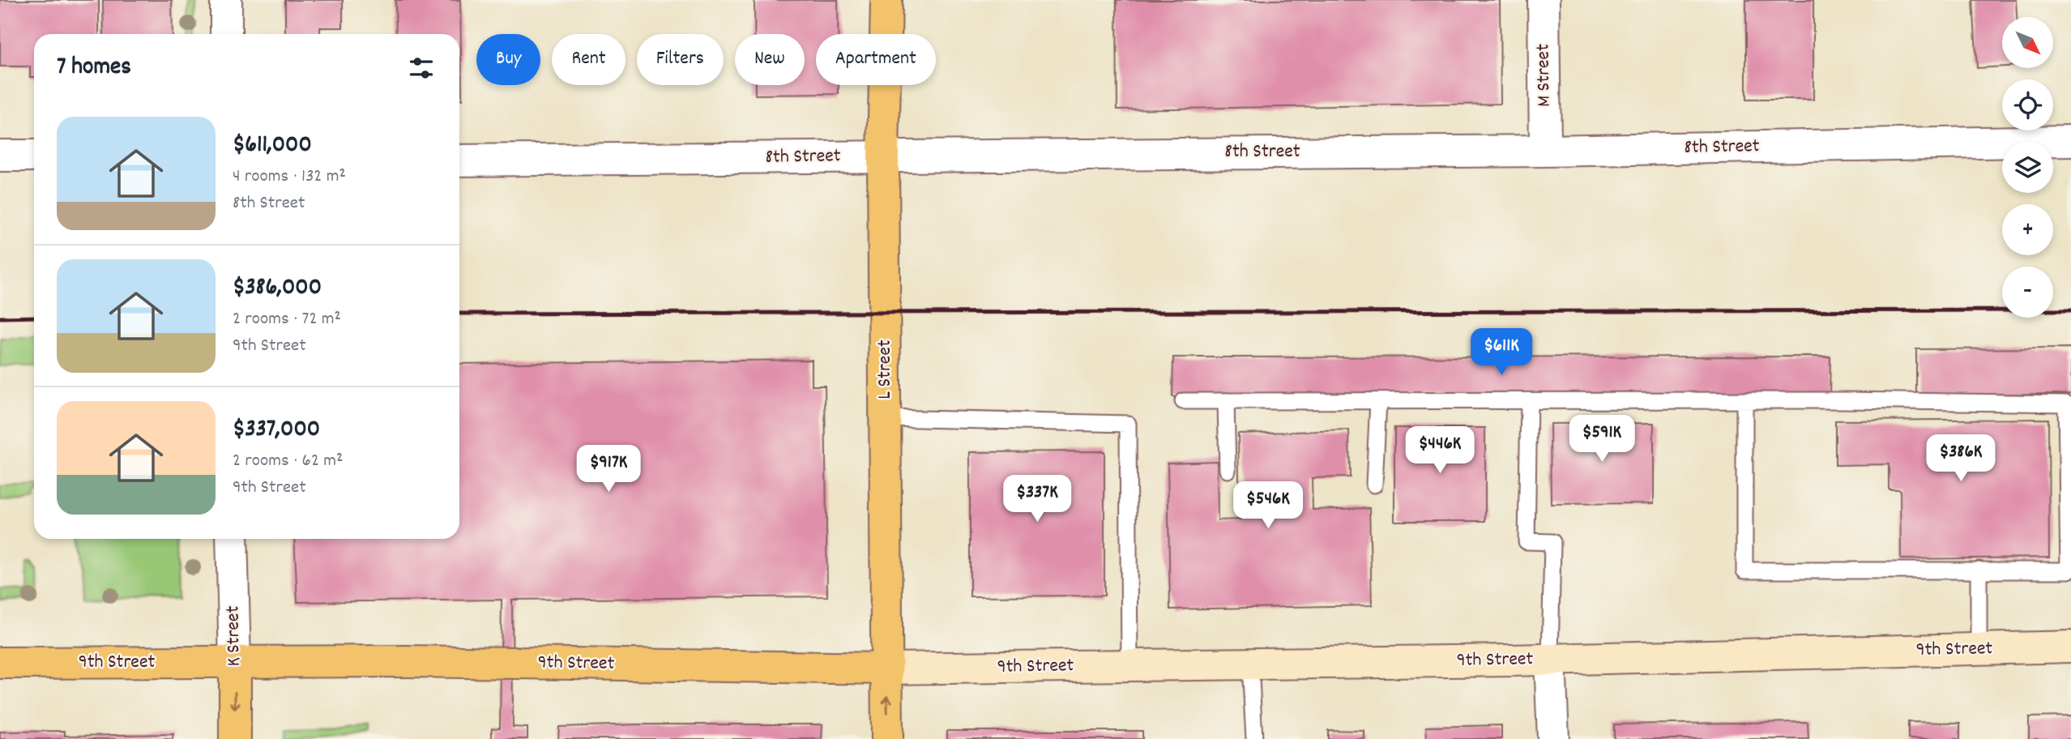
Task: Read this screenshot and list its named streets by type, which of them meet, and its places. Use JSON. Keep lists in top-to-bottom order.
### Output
{
  "streets": {
    "main road": ["L Street", "K Street", "9th Street"],
    "street": ["M Street", "8th Street"]
  },
  "crossings": [
    ["M Street", "8th Street"],
    ["8th Street", "L Street"],
    ["L Street", "9th Street"],
    ["K Street", "9th Street"]
  ],
  "one_way": ["K Street"],
  "north": "bottom right",
  "page": {
    "map_buttons": ["+", "−"],
    "chip": [
      "Buy",
      "Rent",
      "Filters",
      "New",
      "Apartment"
    ],
    "heading": "7 homes",
    "list": [
      {
        "name": "$611,000",
        "note": "4 rooms · 132 m² · 8th Street"
      },
      {
        "name": "$386,000",
        "note": "2 rooms · 72 m² · 9th Street"
      },
      {
        "name": "$337,000",
        "note": "2 rooms · 62 m² · 9th Street"
      }
    ],
    "price": [
      "$611K",
      "$591K",
      "$446K",
      "$386K",
      "$917K",
      "$337K",
      "$546K"
    ]
  }
}
